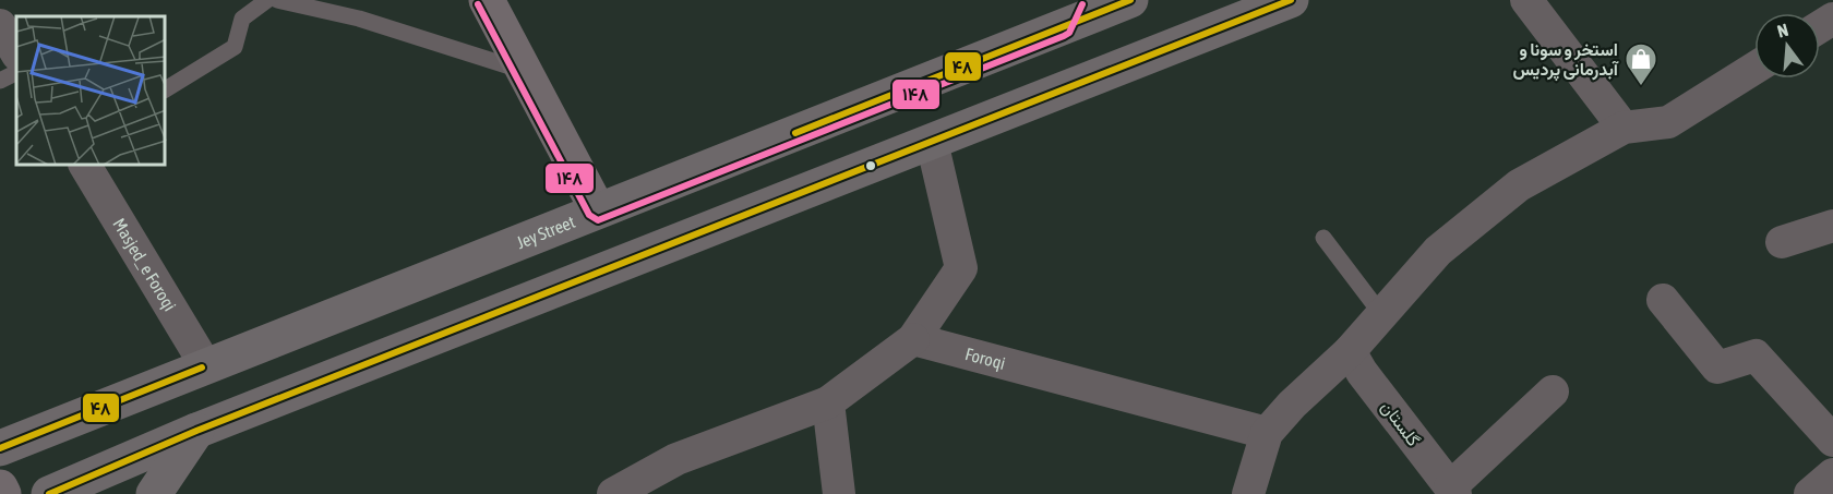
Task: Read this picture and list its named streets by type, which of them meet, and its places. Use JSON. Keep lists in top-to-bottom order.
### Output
{
  "streets": {
    "main road": ["Jey Street"],
    "street": ["Masjed_e Foroqi", "Foroqi", "گلستان"]
  },
  "crossings": [
    ["Jey Street", "Masjed_e Foroqi"]
  ],
  "places": {
    "shop": ["استخر و سونا و آبدرمانی پردیس"]
  },
  "lines": ["transit line ۴۸", "transit line ۱۴۸"],
  "north": "top"
}
